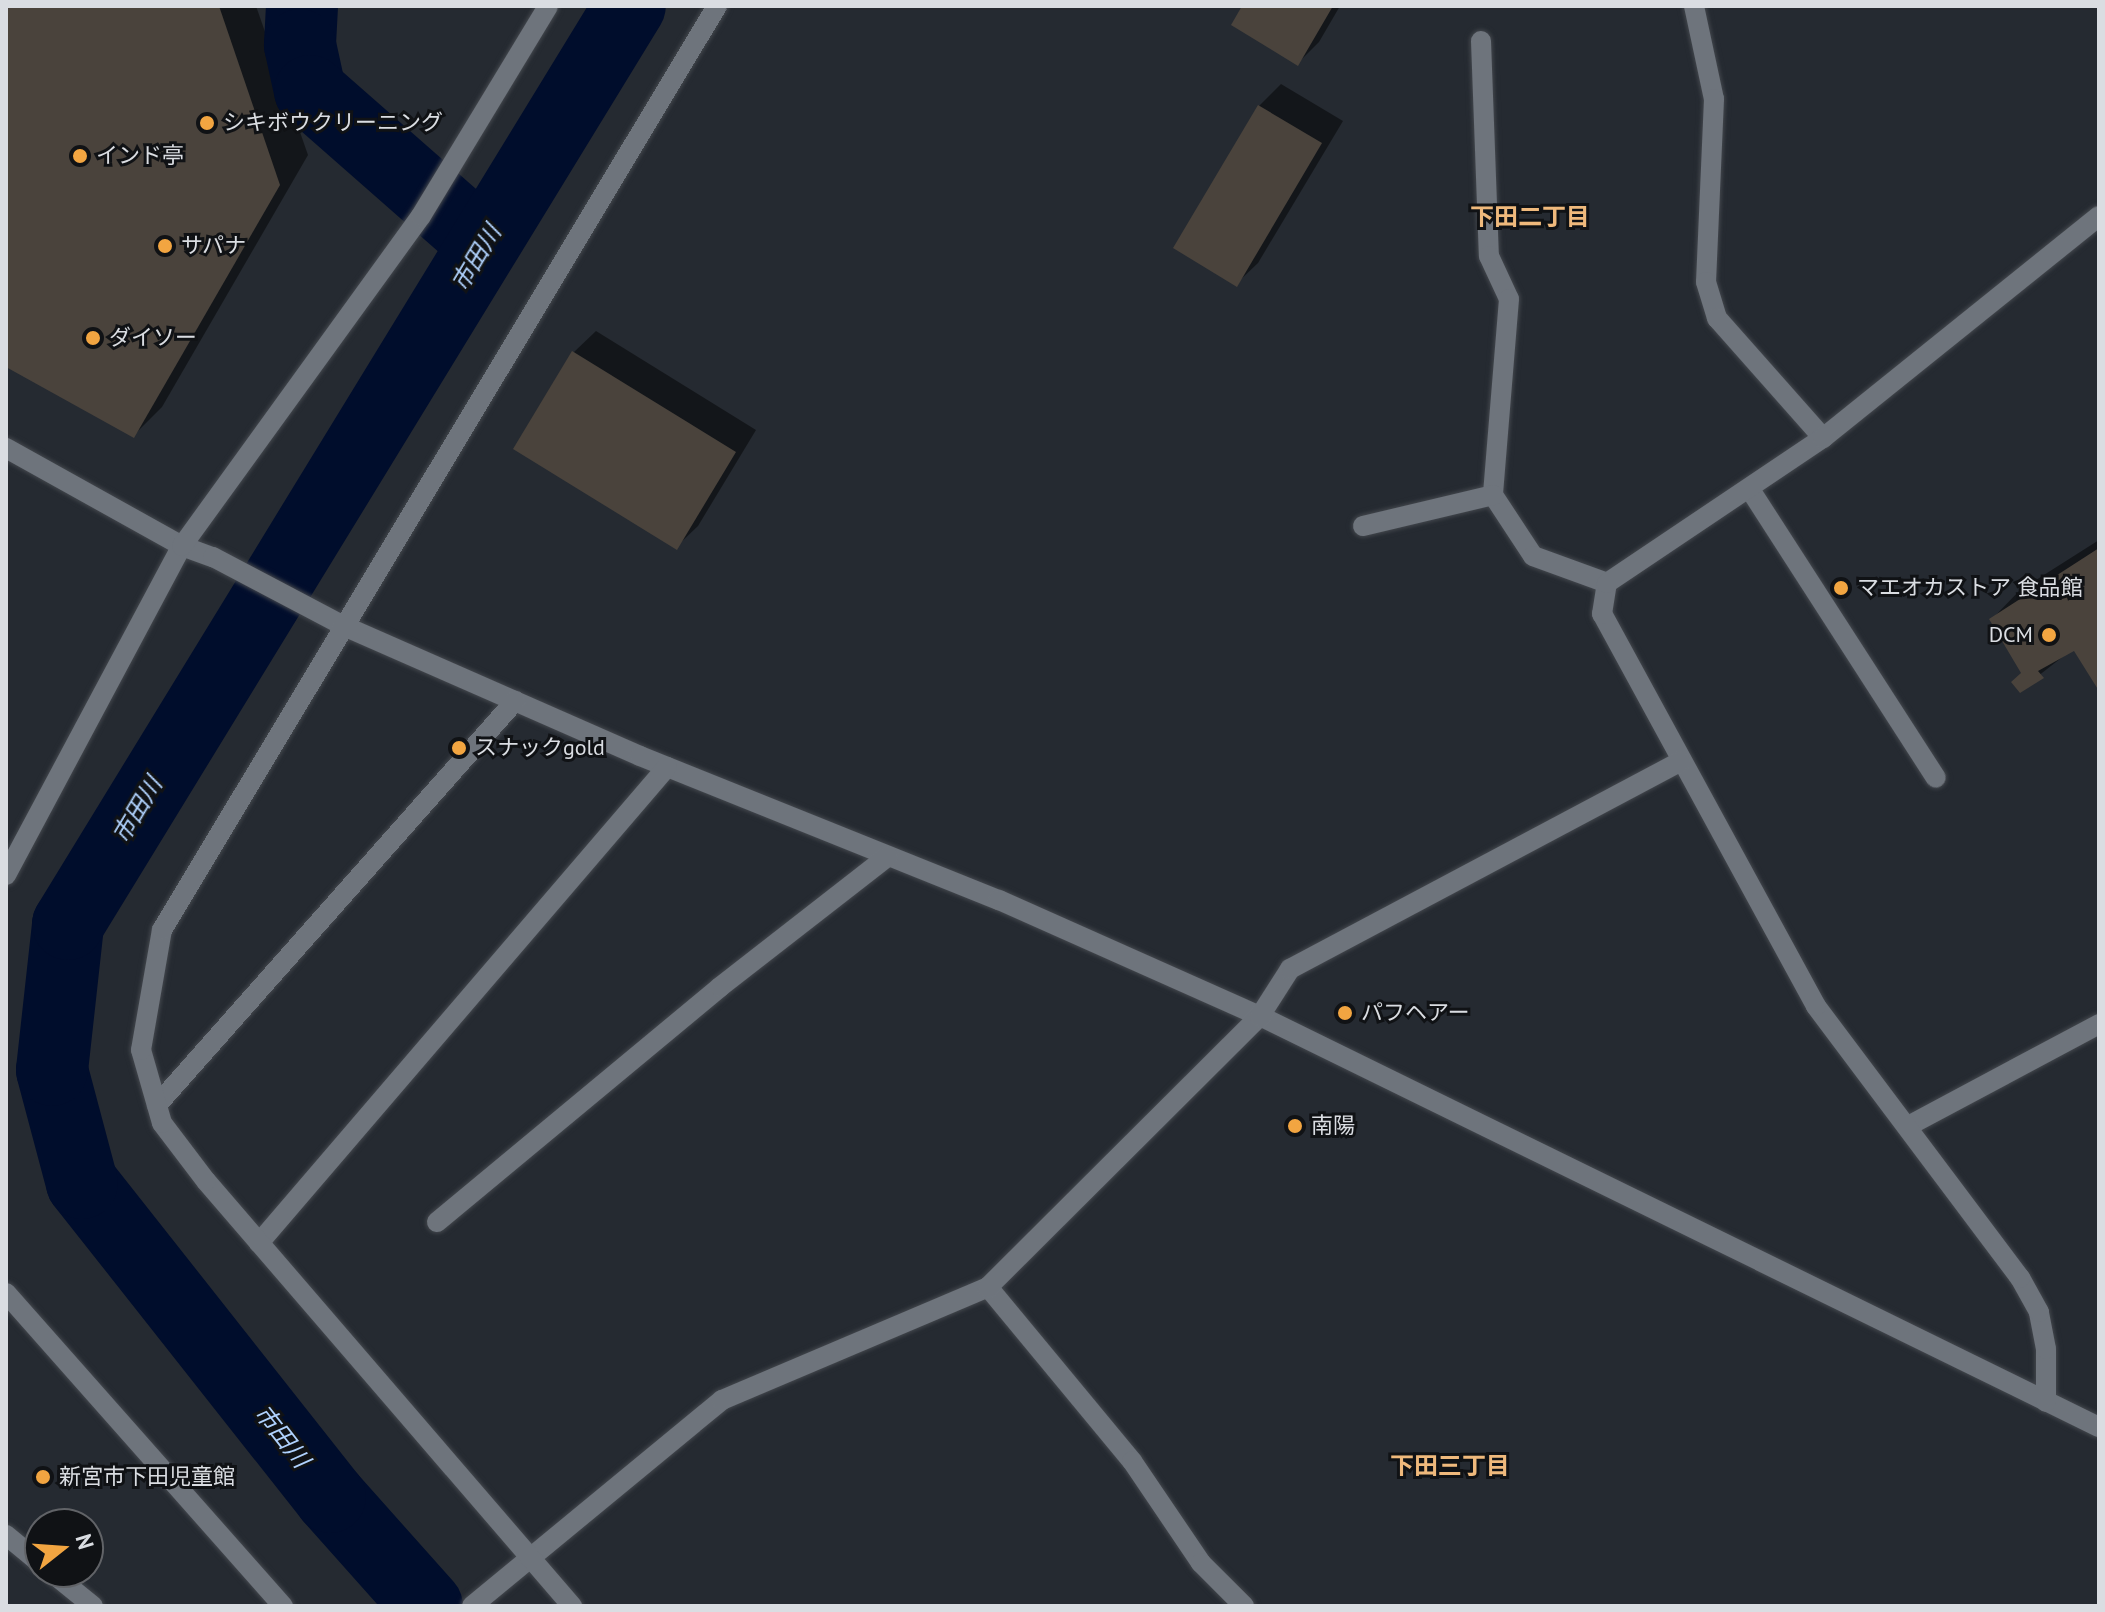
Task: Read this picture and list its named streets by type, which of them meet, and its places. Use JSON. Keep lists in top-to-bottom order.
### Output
{
  "districts": ["下田二丁目", "下田三丁目"],
  "water": ["市田川"],
  "places": [
    "シキボウクリーニング",
    "インド亭",
    "サパナ",
    "ダイソー",
    "マエオカストア 食品館",
    "DCM",
    "スナックgold",
    "パフヘアー",
    "南陽",
    "新宮市下田児童館"
  ],
  "north": "right"
}
